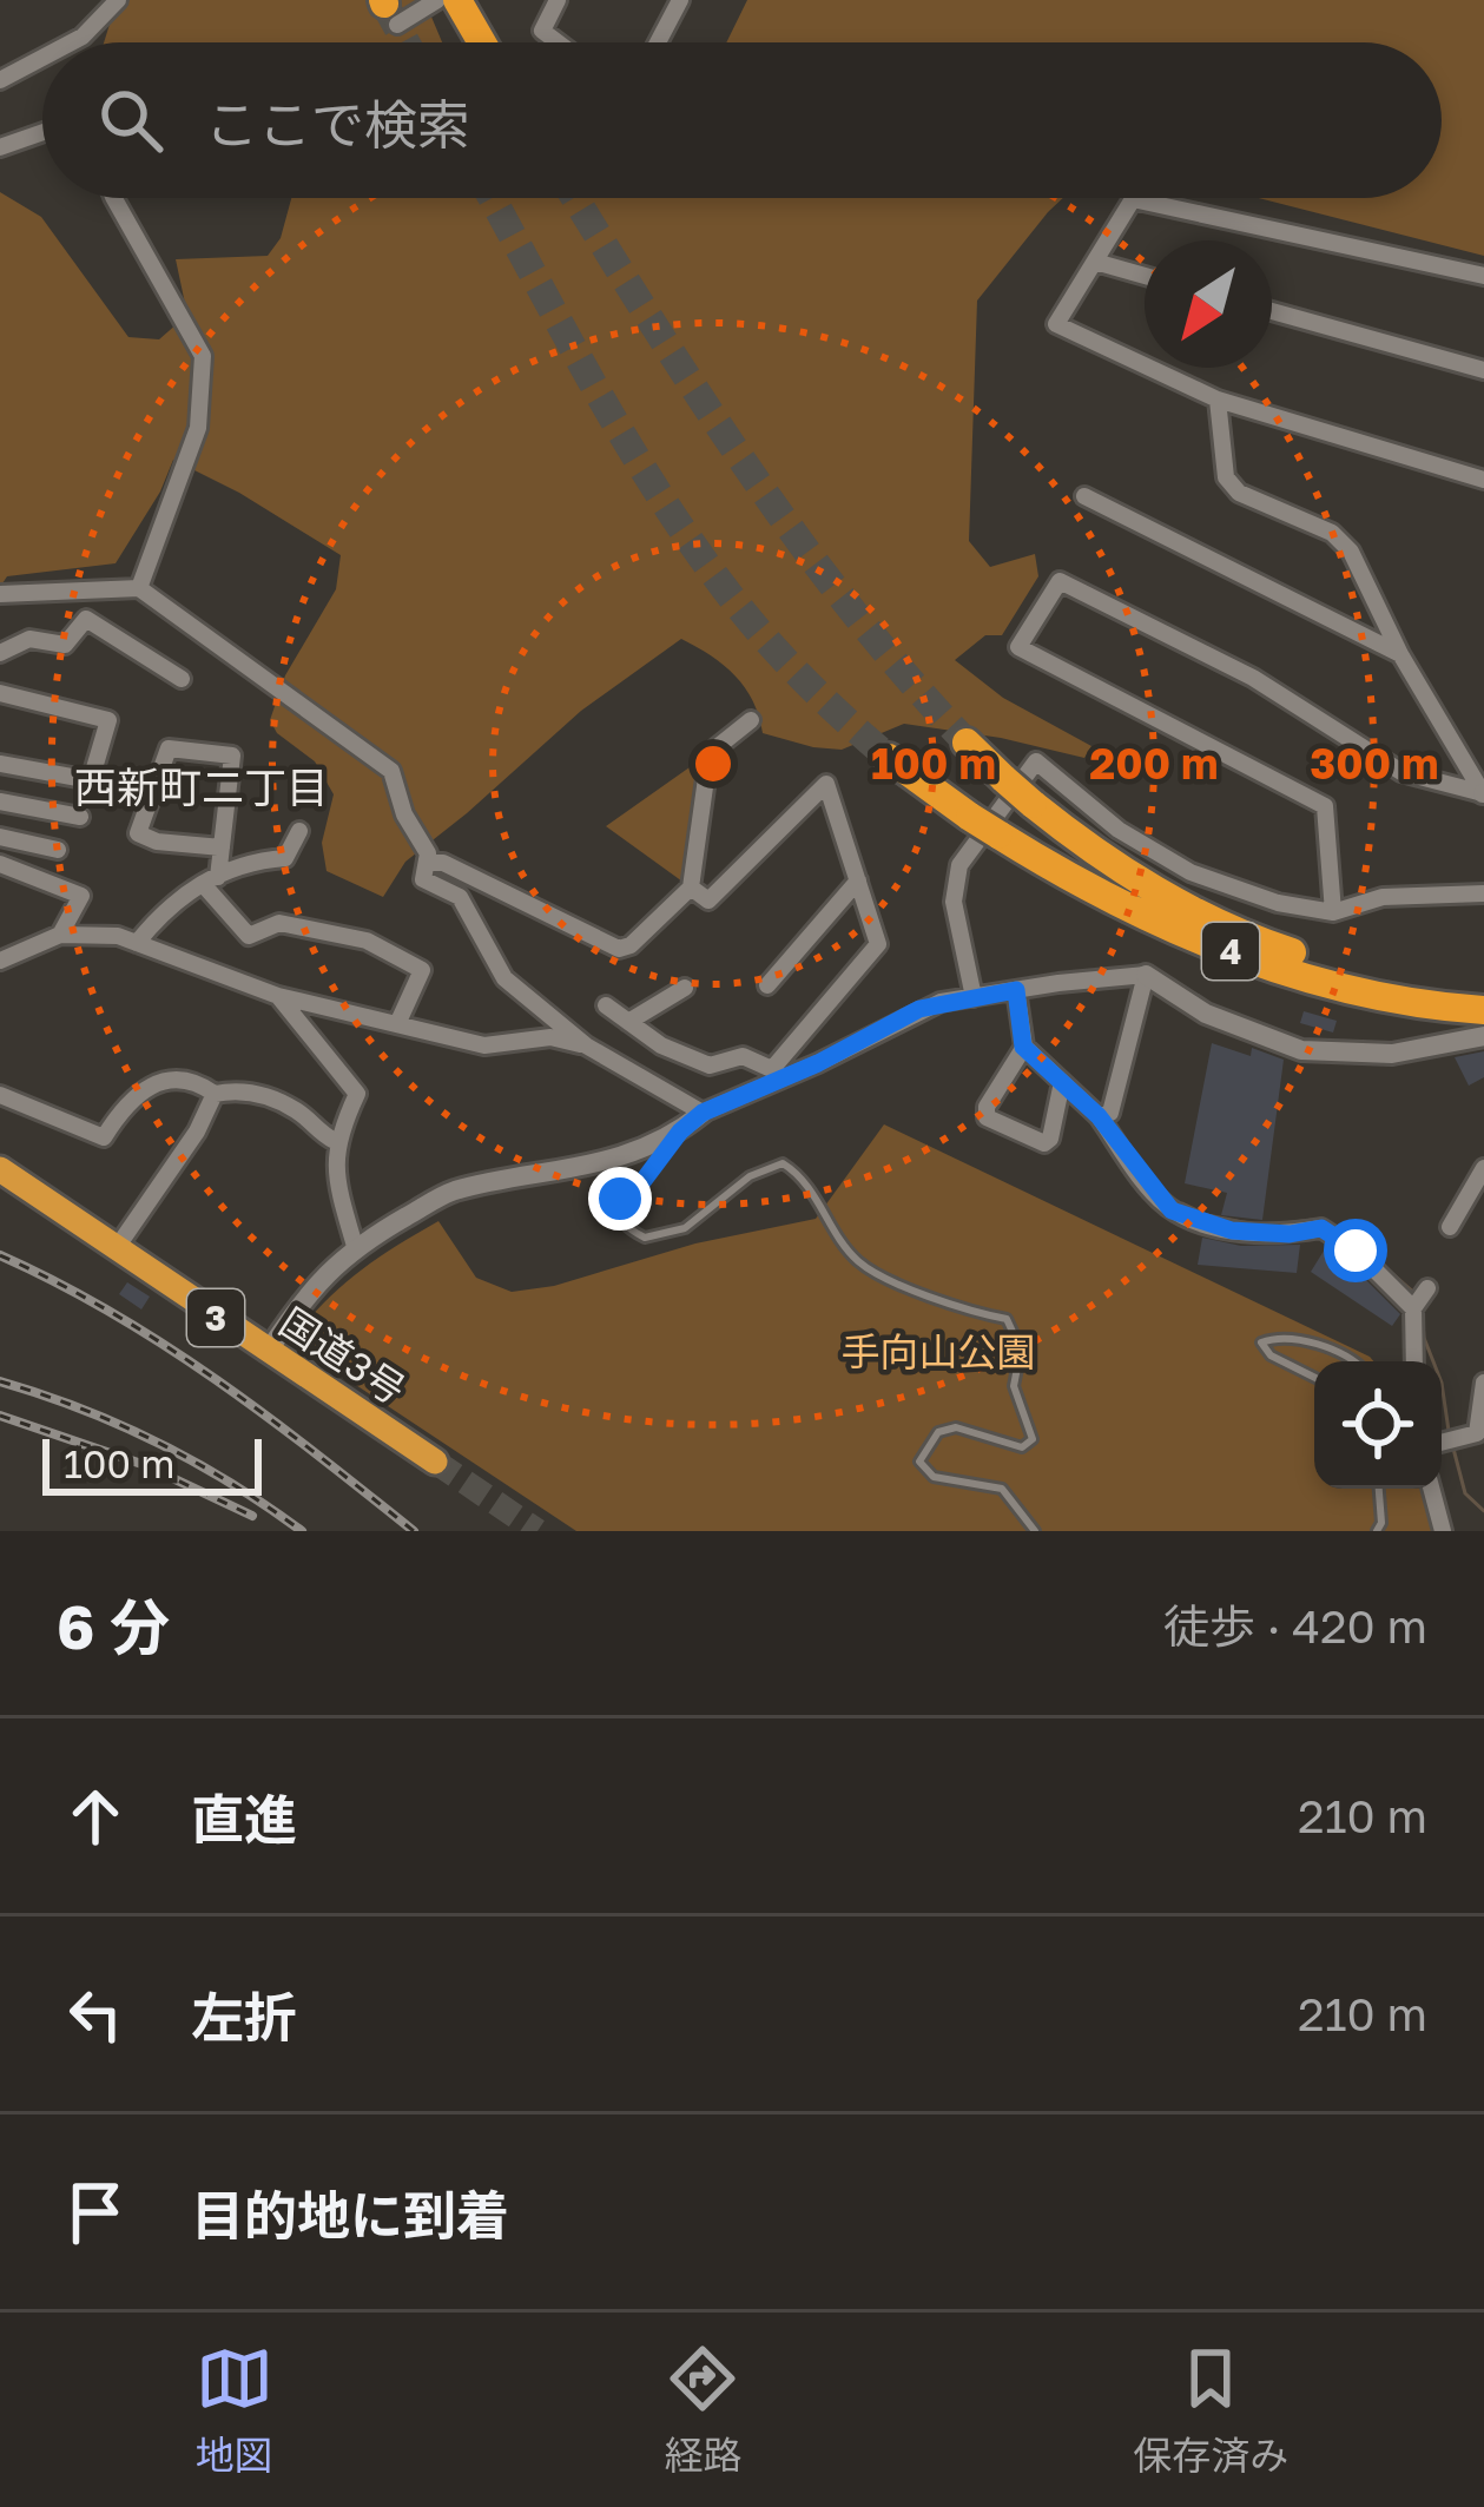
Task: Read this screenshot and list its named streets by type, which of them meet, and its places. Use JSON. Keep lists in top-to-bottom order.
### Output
{
  "streets": {
    "highway": ["4", "3", "国道3号"]
  },
  "districts": ["西新町二丁目"],
  "parks": ["手向山公園"],
  "scale_bar": "100 m",
  "north": "bottom left",
  "page": {
    "search": "ここで検索",
    "scale": "100 m",
    "heading": ["6 分", "徒歩 · 420 m"],
    "list": [
      ["直進", "210 m"],
      ["左折", "210 m"],
      "目的地に到着"
    ],
    "nav": ["地図", "経路", "保存済み"]
  },
  "rings": ["100 m", "200 m", "300 m"]
}
